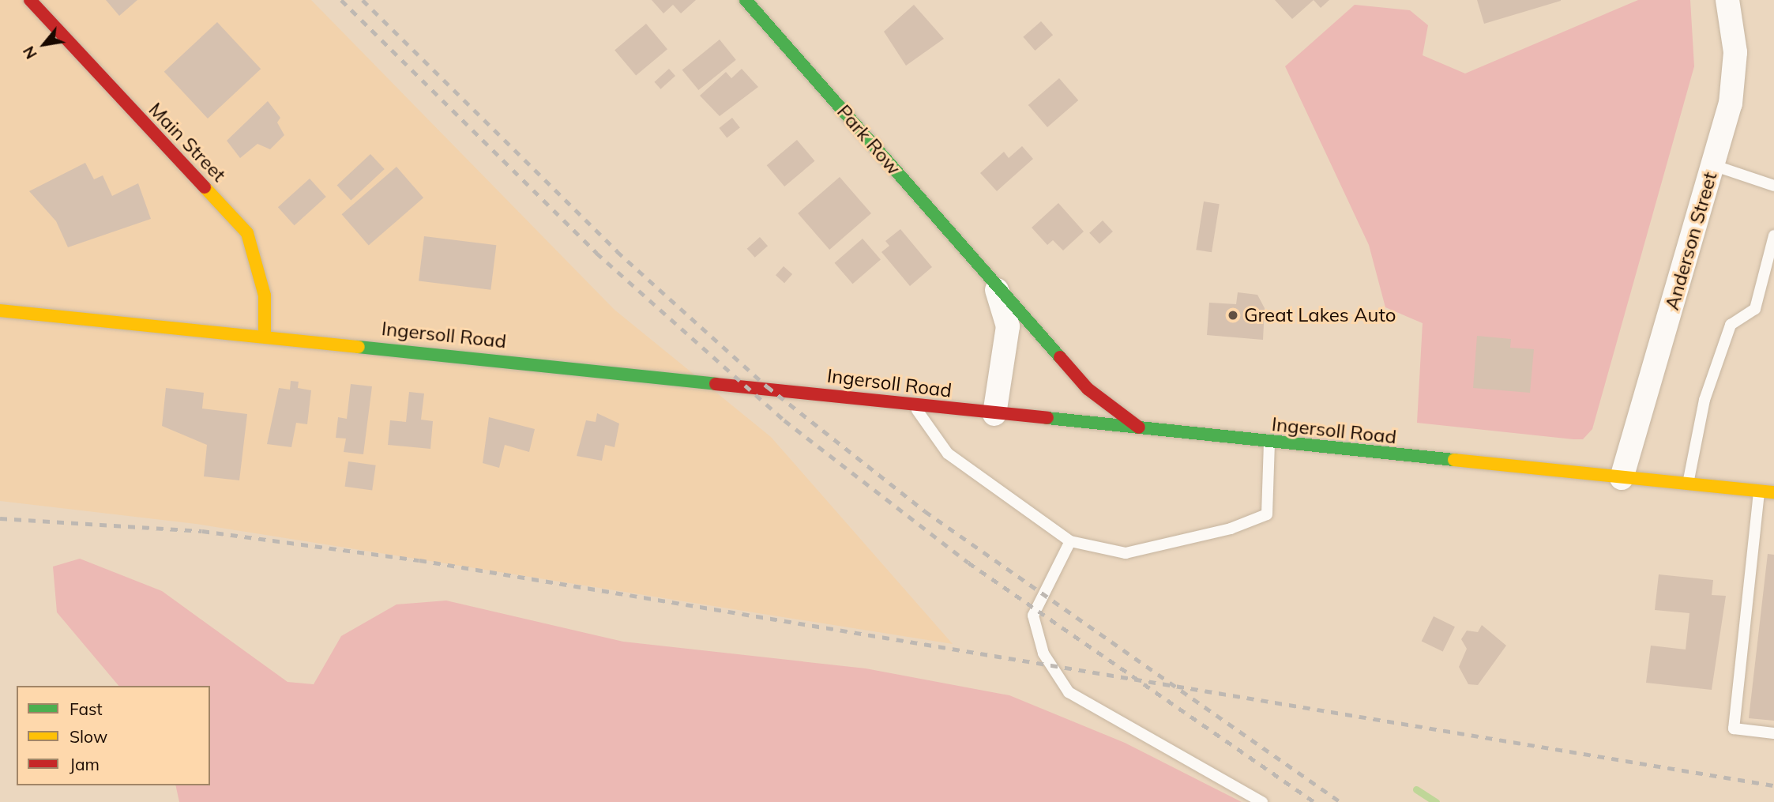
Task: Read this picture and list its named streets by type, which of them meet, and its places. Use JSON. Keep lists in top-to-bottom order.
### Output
{
  "streets": {
    "main road": ["Park Row", "Main Street", "Ingersoll Road"],
    "street": ["Anderson Street"]
  },
  "crossings": [
    ["Park Row", "Ingersoll Road"],
    ["Main Street", "Ingersoll Road"],
    ["Anderson Street", "Ingersoll Road"]
  ],
  "places": ["Great Lakes Auto"],
  "legend": ["Fast", "Slow", "Jam"],
  "north": "bottom left"
}
